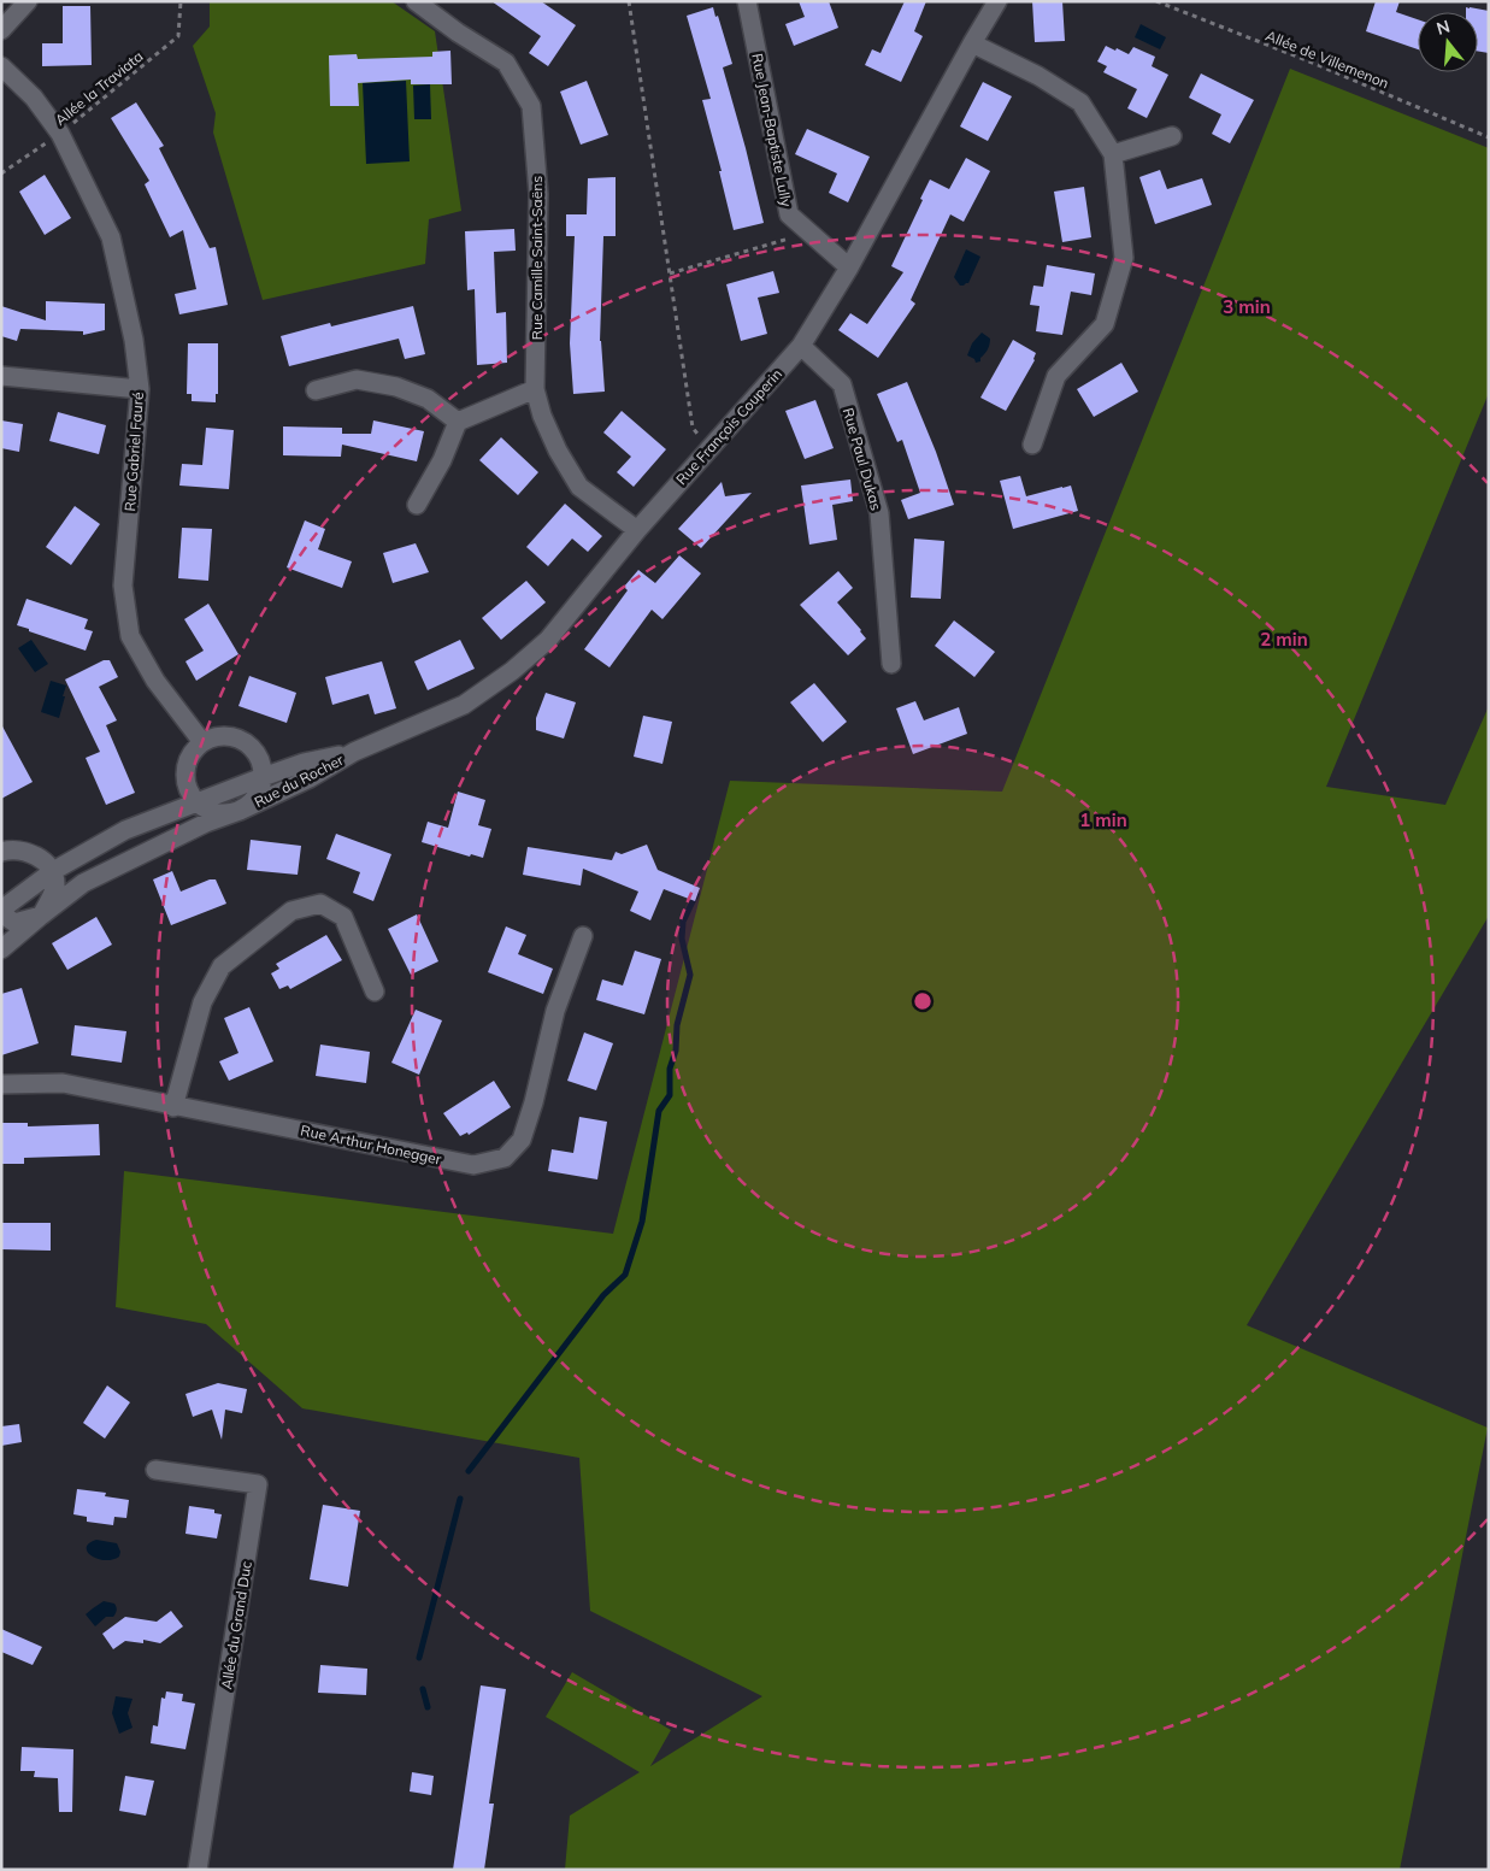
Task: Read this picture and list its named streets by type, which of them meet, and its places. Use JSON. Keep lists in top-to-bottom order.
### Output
{
  "streets": {
    "street": [
      "Rue Jean-Baptiste Lully",
      "Rue Camille Saint-Saëns",
      "Rue François Couperin",
      "Rue Gabriel Fauré",
      "Rue Paul Dukas",
      "Rue du Rocher",
      "Rue Arthur Honegger",
      "Allée du Grand Duc"
    ],
    "path": ["Allée de Villemenon", "Allée la Traviata"]
  },
  "crossings": [
    ["Allée la Traviata", "Rue Gabriel Fauré"],
    ["Rue Jean-Baptiste Lully", "Rue François Couperin"],
    ["Rue Camille Saint-Saëns", "Rue François Couperin"],
    ["Rue François Couperin", "Rue Paul Dukas"],
    ["Rue François Couperin", "Rue du Rocher"],
    ["Rue Gabriel Fauré", "Rue du Rocher"]
  ],
  "north": "top",
  "rings": ["3 min", "2 min", "1 min"]
}
